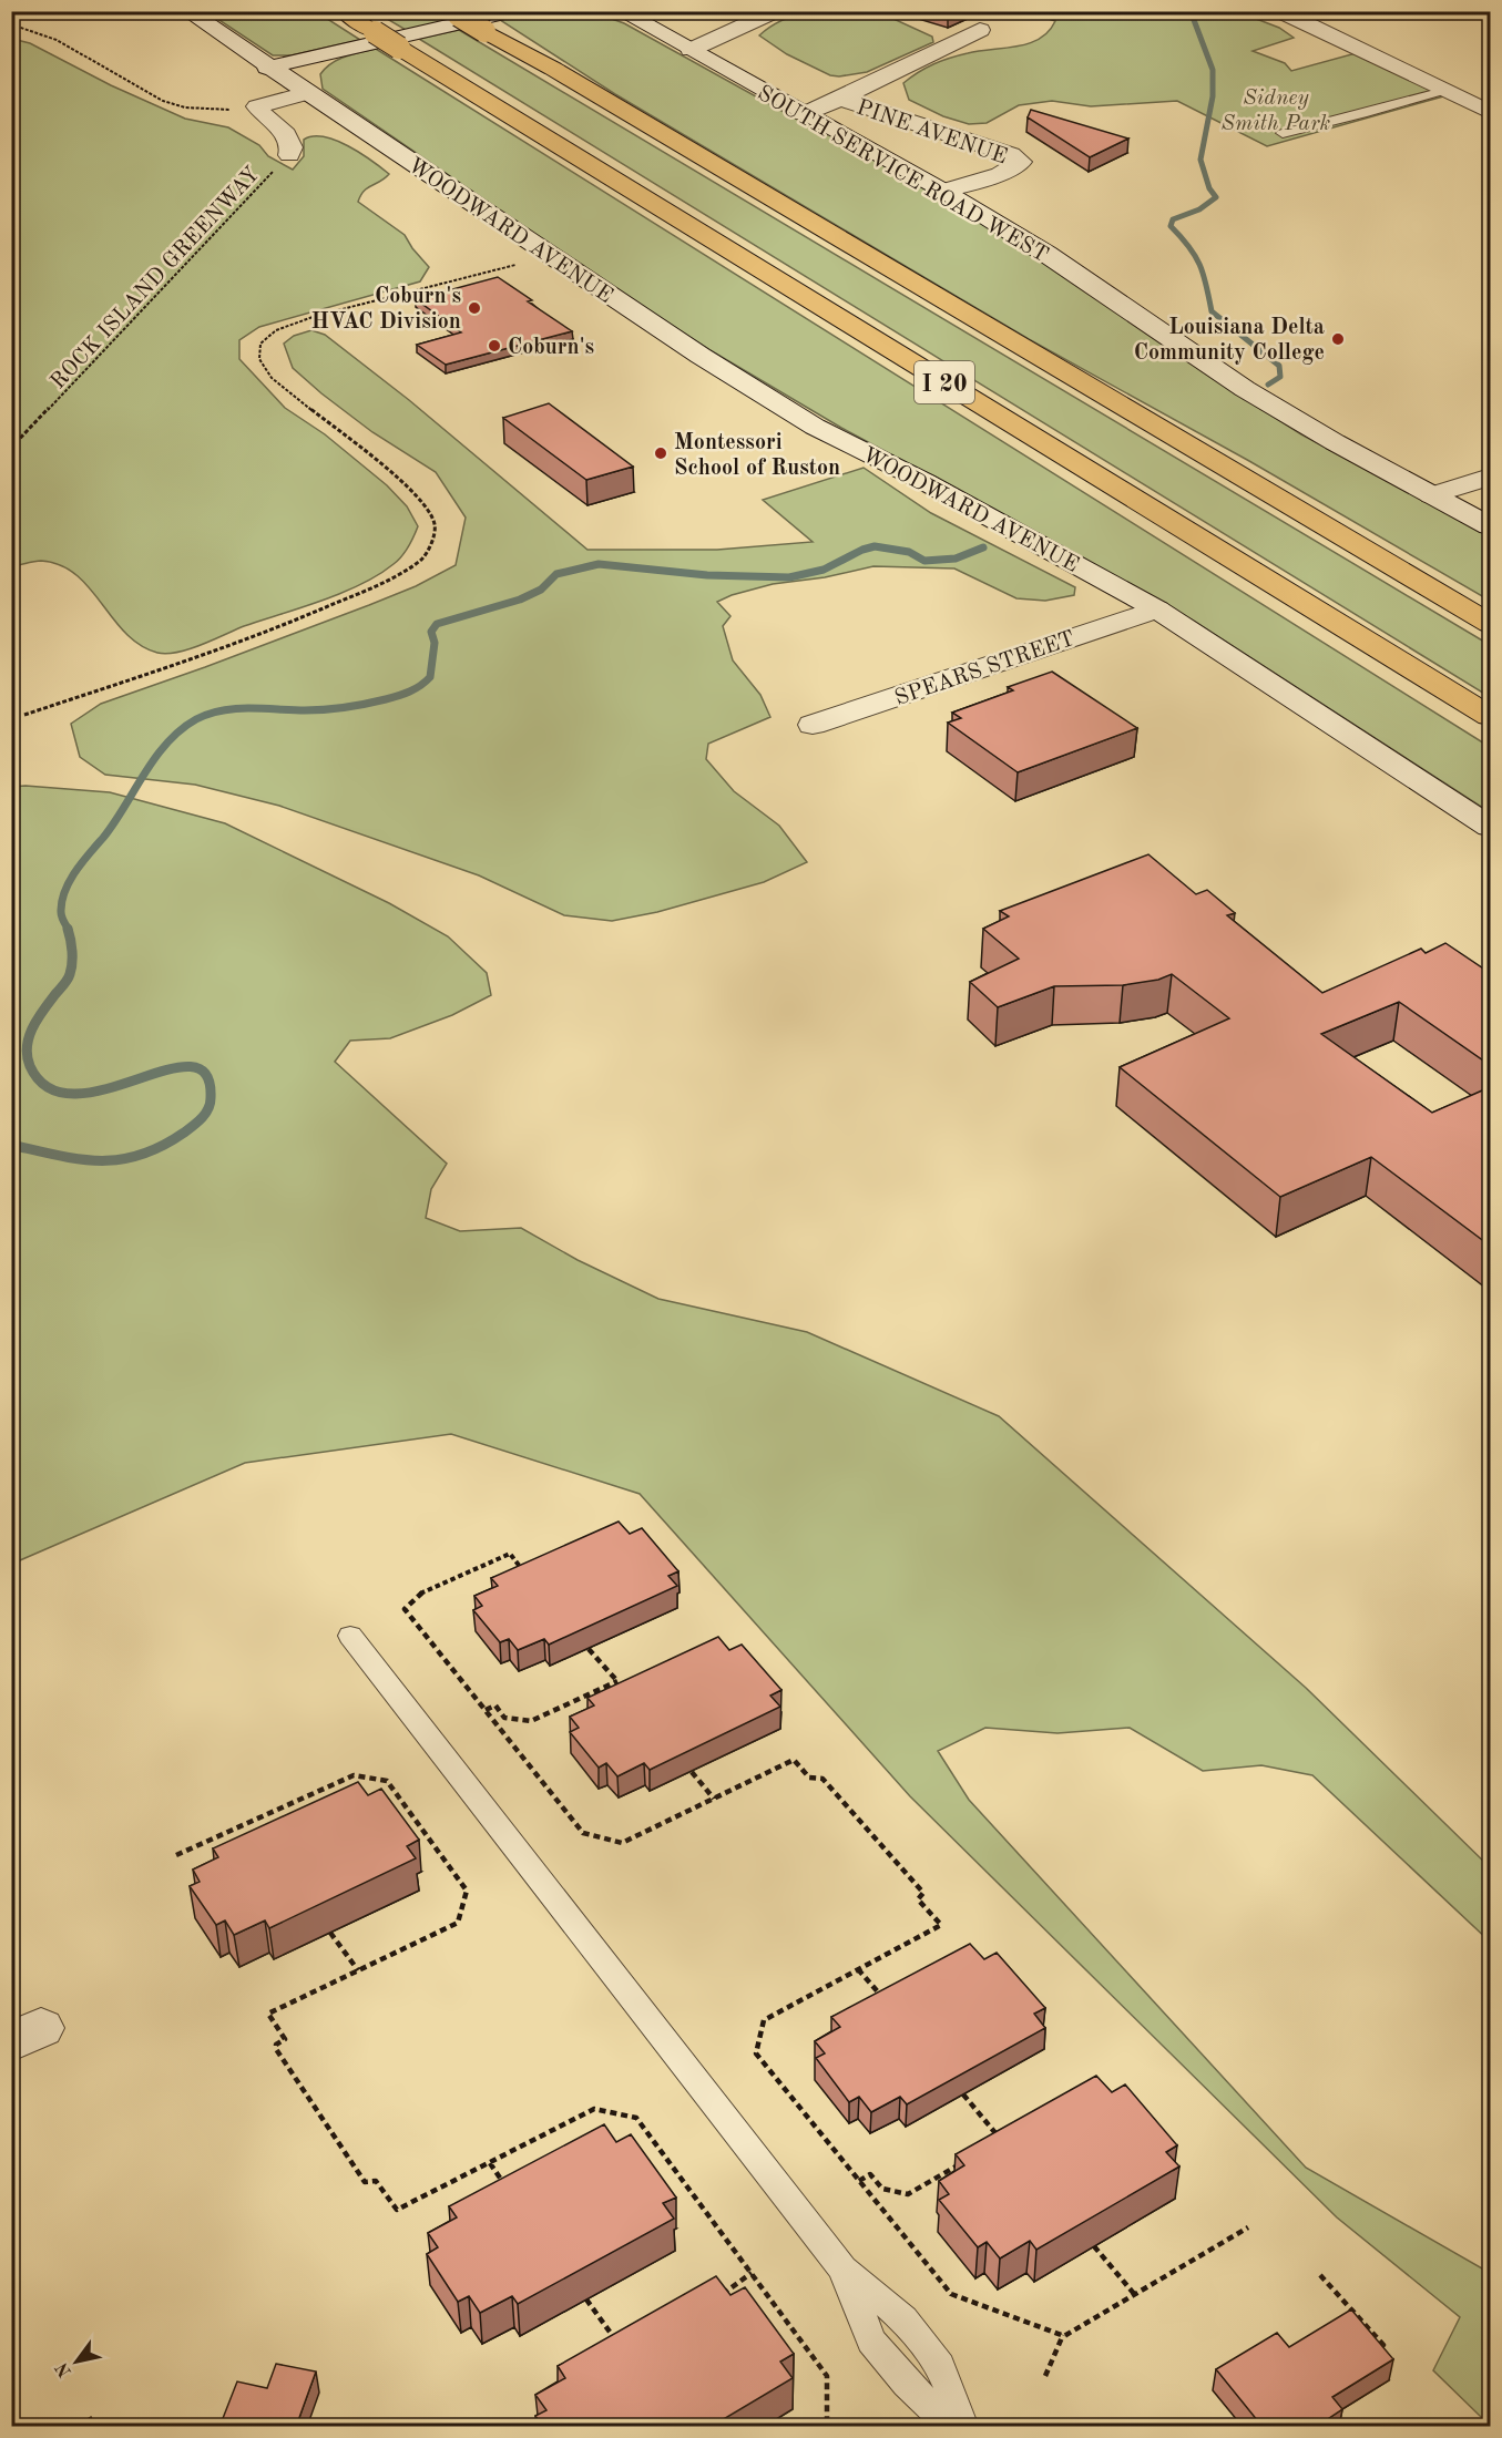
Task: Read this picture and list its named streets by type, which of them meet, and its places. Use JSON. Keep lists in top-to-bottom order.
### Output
{
  "streets": {
    "highway": ["I 20"],
    "main road": [
      "PINE AVENUE",
      "SOUTH SERVICE ROAD WEST",
      "WOODWARD AVENUE",
      "SPEARS STREET"
    ],
    "path": ["ROCK ISLAND GREENWAY"]
  },
  "crossings": [
    ["PINE AVENUE", "SOUTH SERVICE ROAD WEST"],
    ["WOODWARD AVENUE", "SPEARS STREET"]
  ],
  "parks": ["Sidney Smith Park"],
  "places": [
    "Coburn's HVAC Division",
    "Louisiana Delta Community College",
    "Coburn's",
    "Montessori School of Ruston"
  ],
  "north": "bottom left"
}
